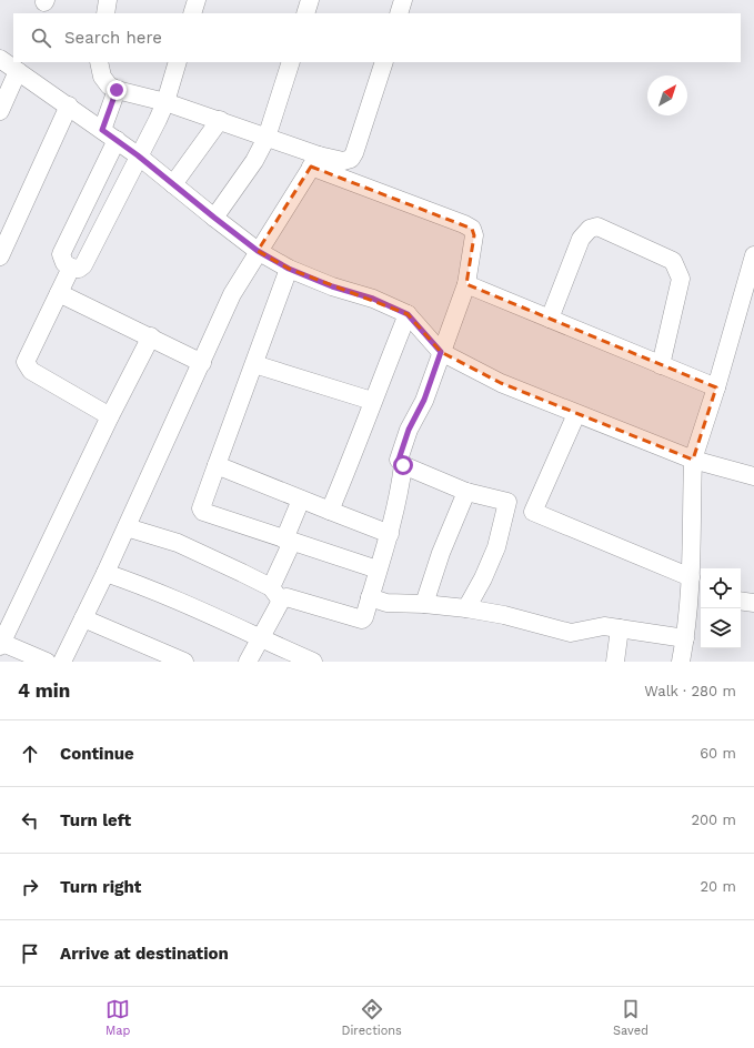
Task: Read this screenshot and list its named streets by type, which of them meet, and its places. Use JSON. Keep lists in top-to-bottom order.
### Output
{
  "north": "top right",
  "page": {
    "search": "Search here",
    "heading": ["4 min", "Walk · 280 m"],
    "list": [
      ["Continue", "60 m"],
      ["Turn left", "200 m"],
      ["Turn right", "20 m"],
      "Arrive at destination"
    ],
    "nav": ["Map", "Directions", "Saved"]
  }
}
